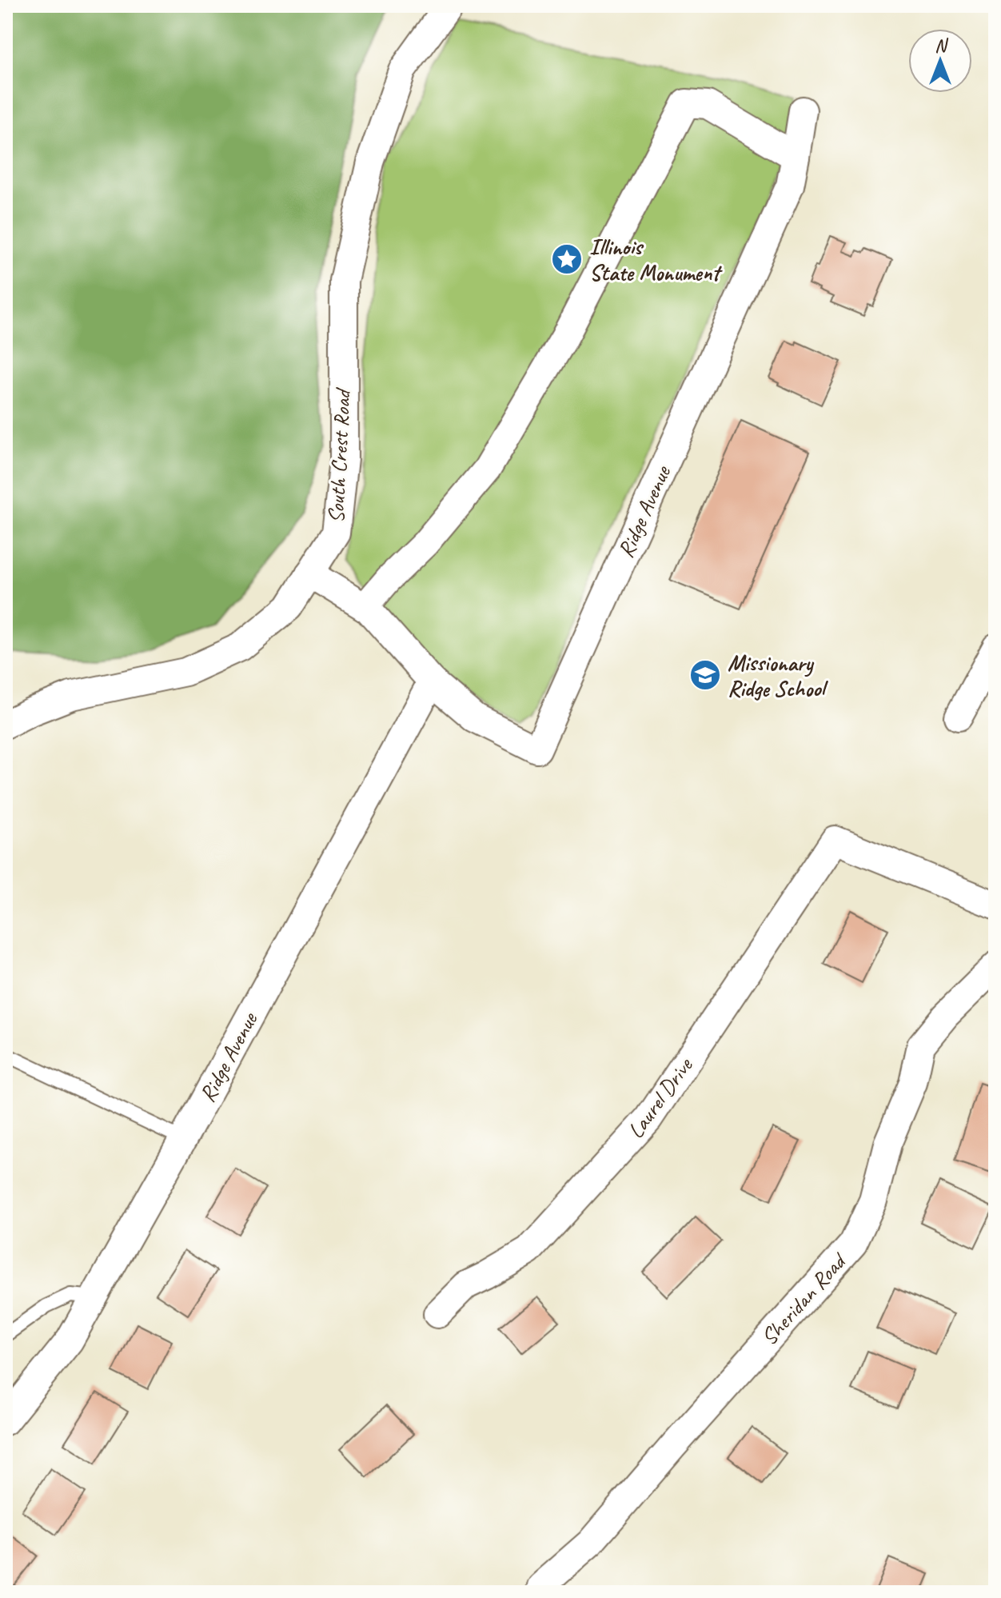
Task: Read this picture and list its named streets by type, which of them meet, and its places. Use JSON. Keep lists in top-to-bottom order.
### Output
{
  "streets": {
    "street": [
      "South Crest Road",
      "Ridge Avenue",
      "Laurel Drive",
      "Sheridan Road"
    ]
  },
  "crossings": [
    ["South Crest Road", "Ridge Avenue"]
  ],
  "places": {
    "place": ["Illinois State Monument"],
    "school or university": ["Missionary Ridge School"]
  },
  "north": "top"
}
